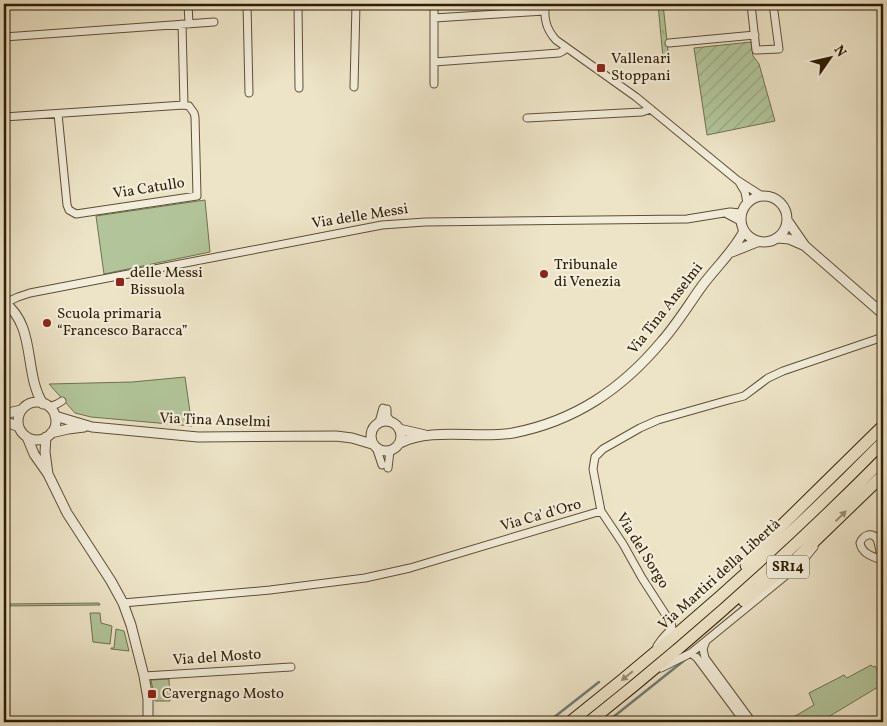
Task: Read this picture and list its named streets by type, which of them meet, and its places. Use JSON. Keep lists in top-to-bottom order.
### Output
{
  "streets": {
    "main road": ["SR14", "Via Martiri della Libertà"],
    "street": [
      "Via Catullo",
      "Via delle Messi",
      "Via Tina Anselmi",
      "Via Ca' d'Oro",
      "Via del Sorgo",
      "Via del Mosto"
    ]
  },
  "crossings": [
    ["Via delle Messi", "Via Tina Anselmi"],
    ["Via Ca' d'Oro", "Via del Sorgo"],
    ["Via del Sorgo", "Via Martiri della Libertà"],
    ["SR14", "Via Martiri della Libertà"]
  ],
  "places": {
    "transit": ["Vallenari Stoppani", "delle Messi Bissuola", "Cavergnago Mosto"],
    "other": ["Tribunale di Venezia", "Scuola primaria “Francesco Baracca”"]
  },
  "north": "top right"
}
